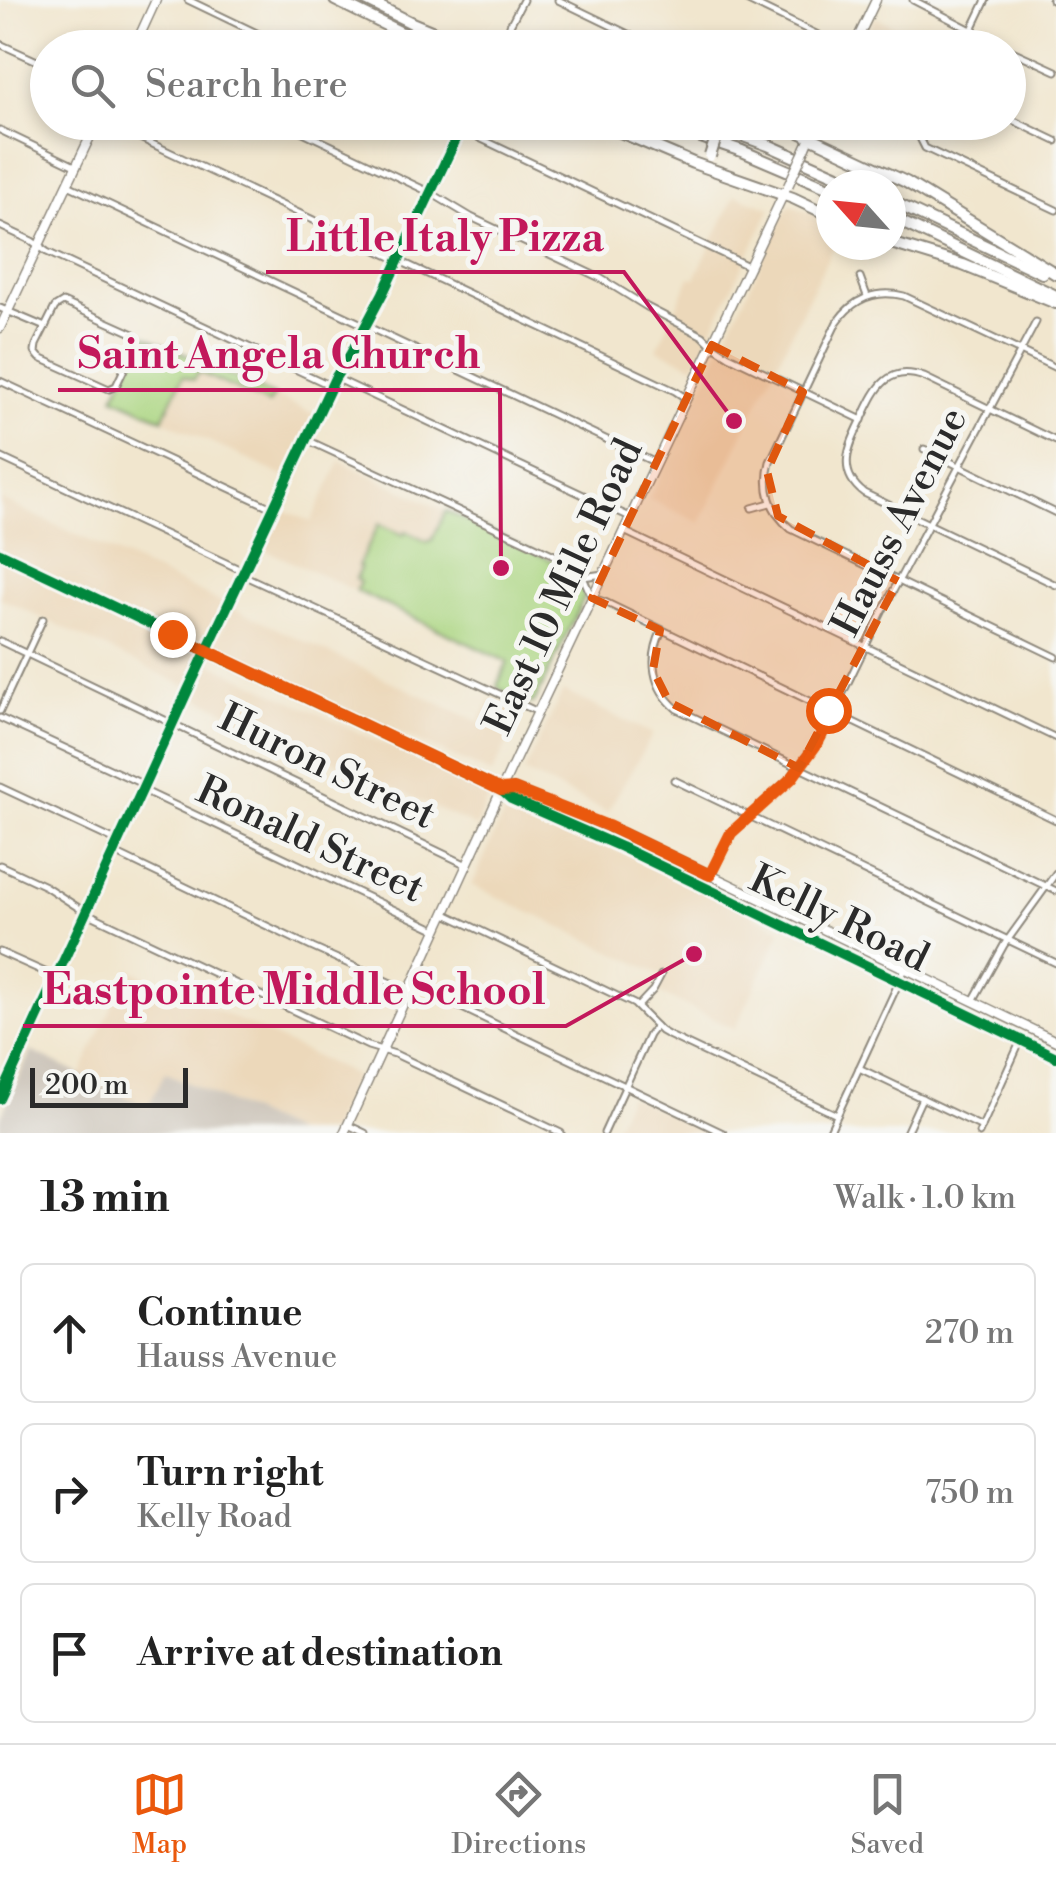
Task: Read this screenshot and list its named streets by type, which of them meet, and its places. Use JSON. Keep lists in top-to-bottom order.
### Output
{
  "streets": {
    "street": [
      "Hauss Avenue",
      "East 10 Mile Road",
      "Huron Street",
      "Ronald Street",
      "Kelly Road"
    ]
  },
  "crossings": [
    ["Hauss Avenue", "Kelly Road"],
    ["East 10 Mile Road", "Huron Street"],
    ["East 10 Mile Road", "Ronald Street"],
    ["East 10 Mile Road", "Kelly Road"]
  ],
  "places": ["Little Italy Pizza", "Saint Angela Church", "Eastpointe Middle School"],
  "scale_bar": "200 m",
  "north": "top left",
  "page": {
    "search": "Search here",
    "scale": "200 m",
    "heading": ["13 min", "Walk · 1.0 km"],
    "list": [
      ["Continue", "Hauss Avenue", "270 m"],
      ["Turn right", "Kelly Road", "750 m"],
      "Arrive at destination"
    ],
    "nav": ["Map", "Directions", "Saved"]
  }
}
